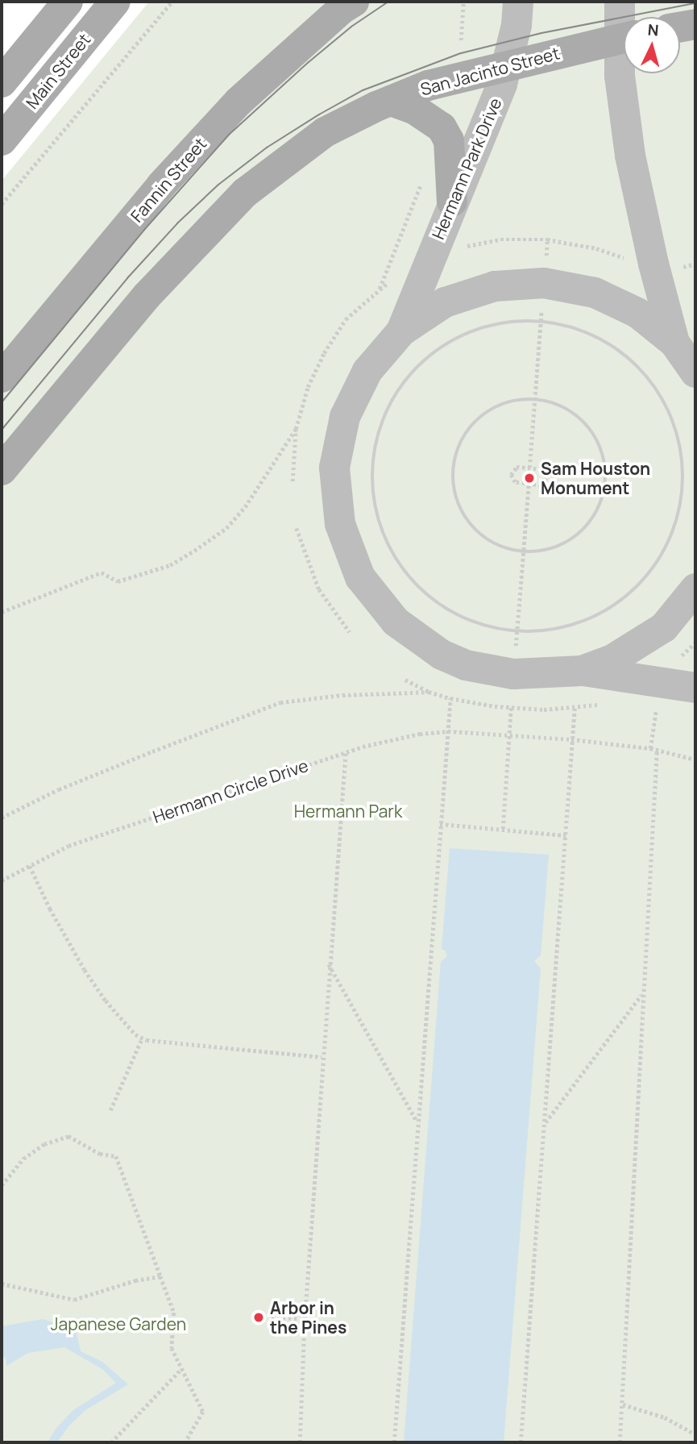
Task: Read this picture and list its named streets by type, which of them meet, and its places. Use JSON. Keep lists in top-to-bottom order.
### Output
{
  "streets": {
    "main road": ["Main Street", "San Jacinto Street", "Fannin Street"],
    "street": ["Hermann Park Drive"],
    "path": ["Hermann Circle Drive"]
  },
  "crossings": [
    ["San Jacinto Street", "Hermann Park Drive"]
  ],
  "parks": ["Hermann Park", "Japanese Garden"],
  "places": ["Sam Houston Monument", "Arbor in the Pines"],
  "north": "top"
}
